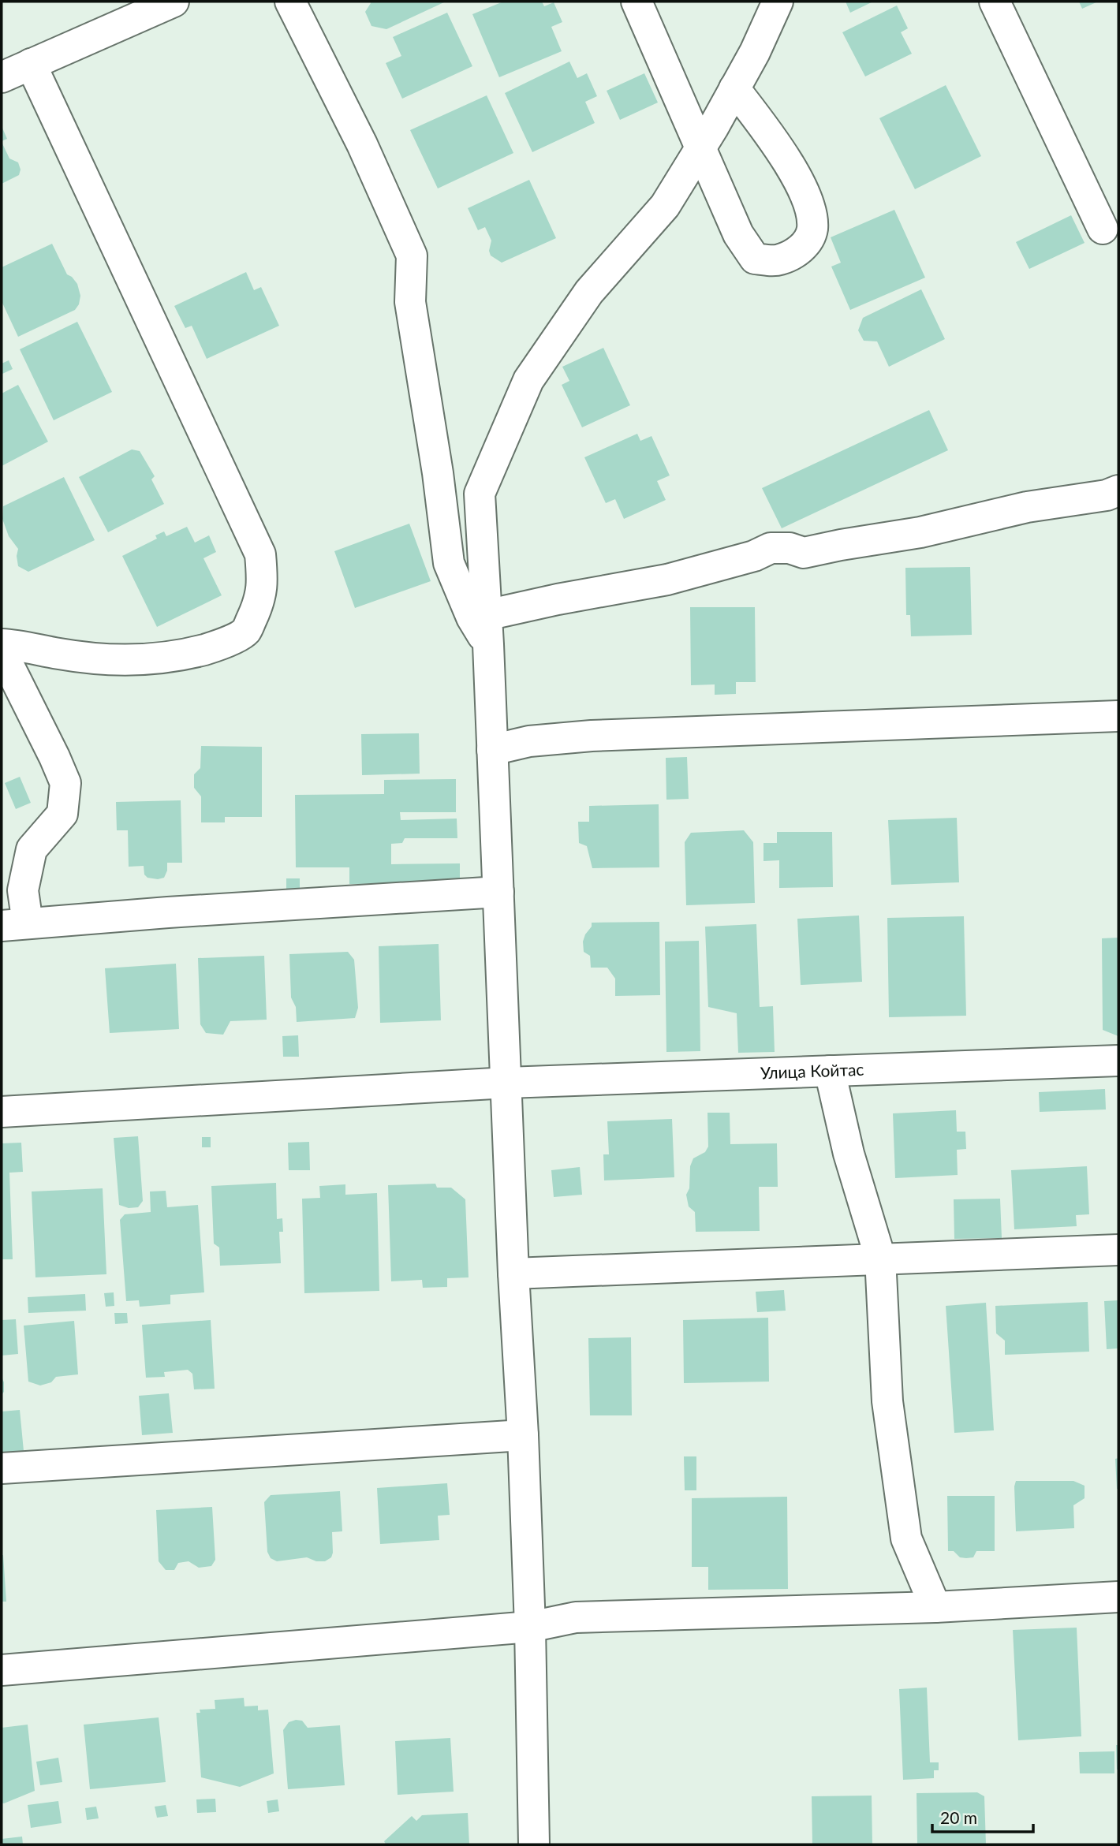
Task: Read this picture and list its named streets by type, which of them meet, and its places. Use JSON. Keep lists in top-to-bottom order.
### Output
{
  "streets": {
    "street": ["Улица Койтас"]
  },
  "scale_bar": "20 m"
}
